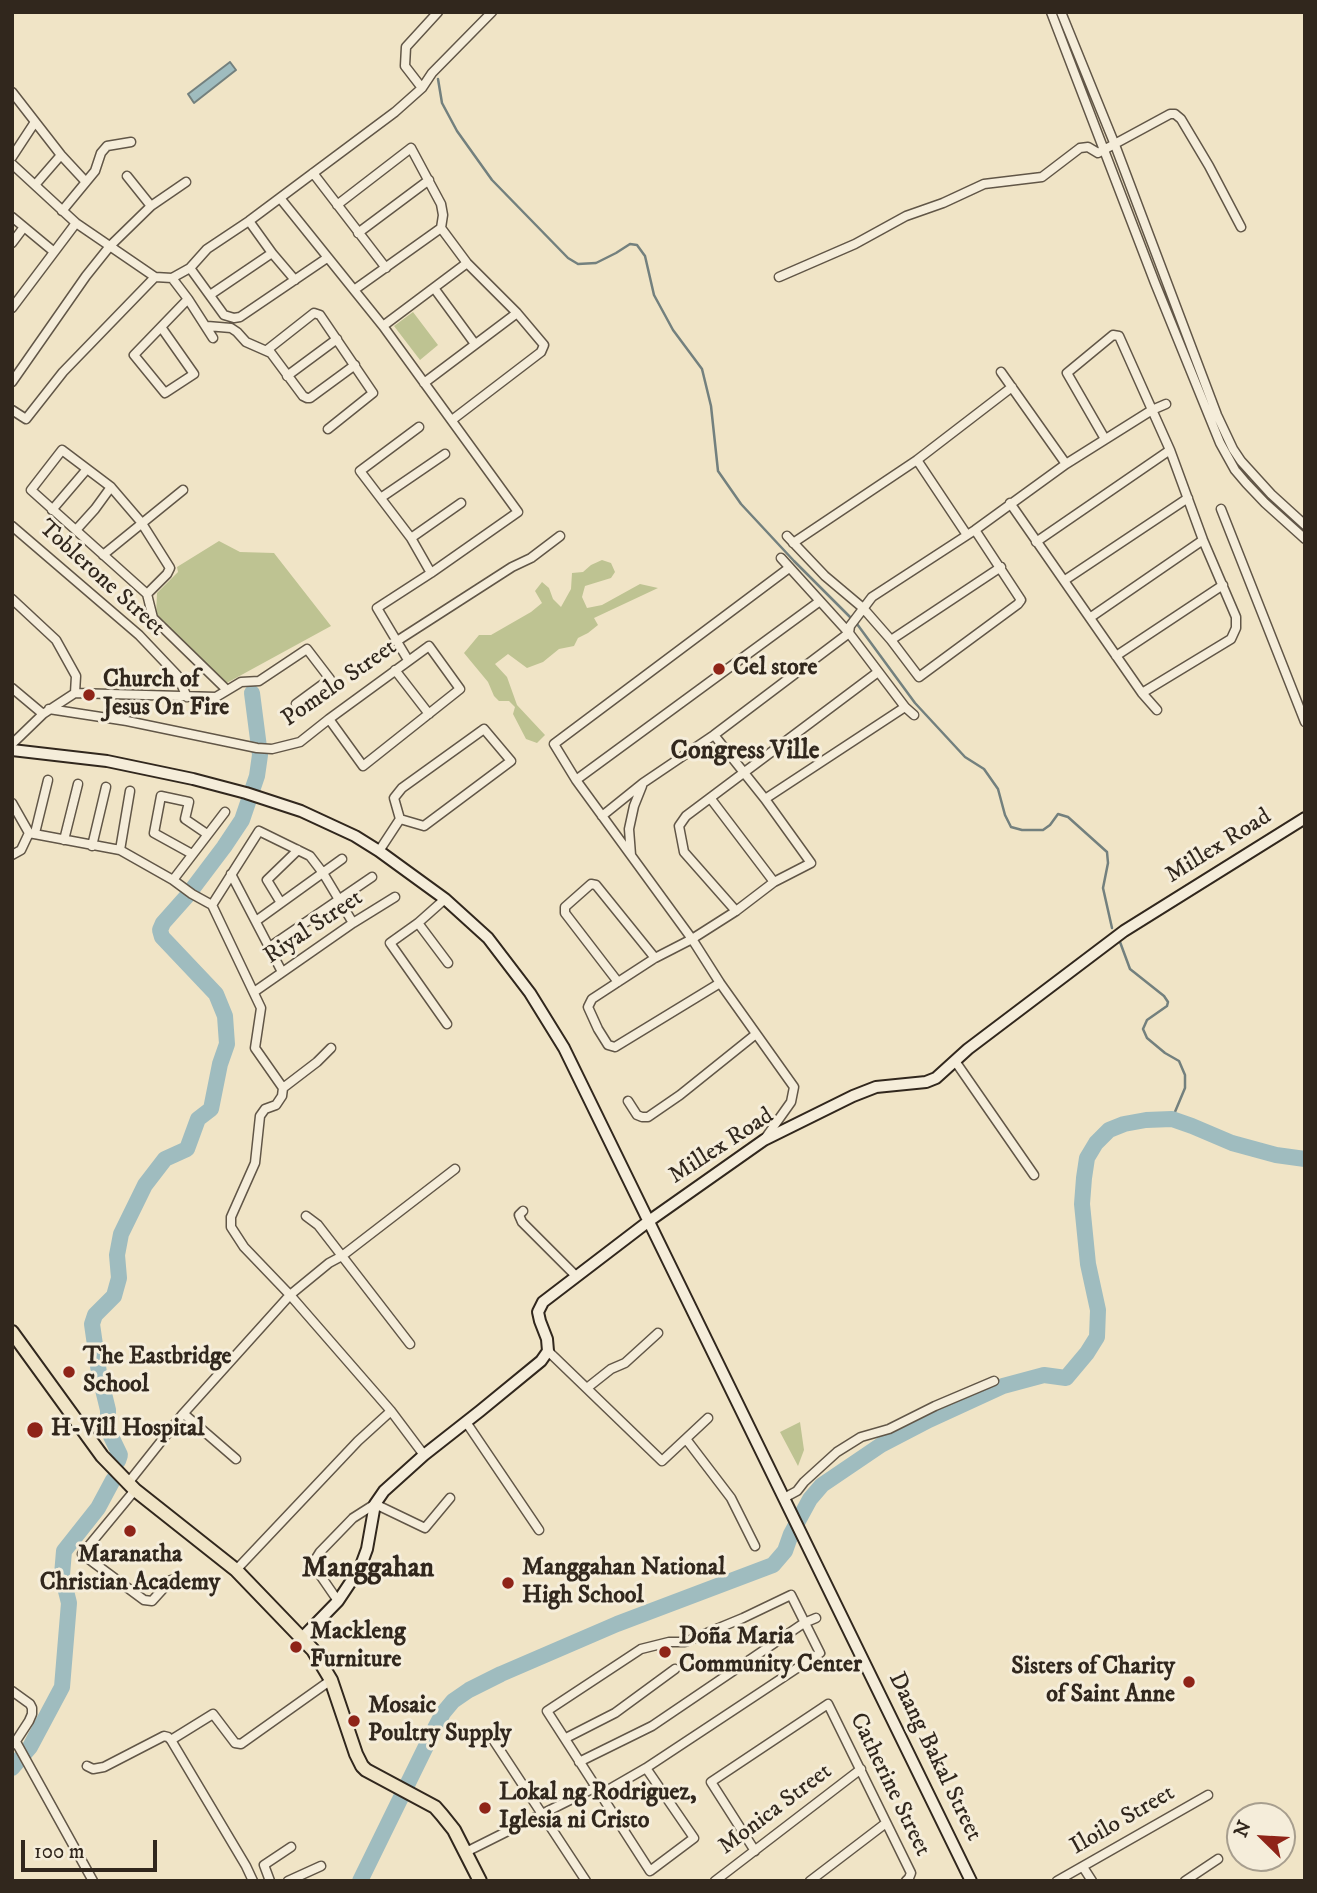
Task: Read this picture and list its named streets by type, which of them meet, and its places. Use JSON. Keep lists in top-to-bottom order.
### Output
{
  "streets": {
    "street": [
      "Toblerone Street",
      "Pomelo Street",
      "Millex Road",
      "Riyal Street",
      "Daang Bakal Street",
      "Catherine Street",
      "Monica Street",
      "Iloilo Street"
    ]
  },
  "crossings": [
    ["Millex Road", "Daang Bakal Street"],
    ["Catherine Street", "Monica Street"]
  ],
  "districts": ["Congress Ville", "Manggahan"],
  "places": [
    "Cel store",
    "Church of Jesus On Fire",
    "The Eastbridge School",
    "H-Vill Hospital",
    "Maranatha Christian Academy",
    "Manggahan National High School",
    "Mackleng Furniture",
    "Doña Maria Community Center",
    "Sisters of Charity of Saint Anne",
    "Mosaic Poultry Supply",
    "Lokal ng Rodriguez, Iglesia ni Cristo"
  ],
  "scale_bar": "100 m",
  "north": "top left"
}
